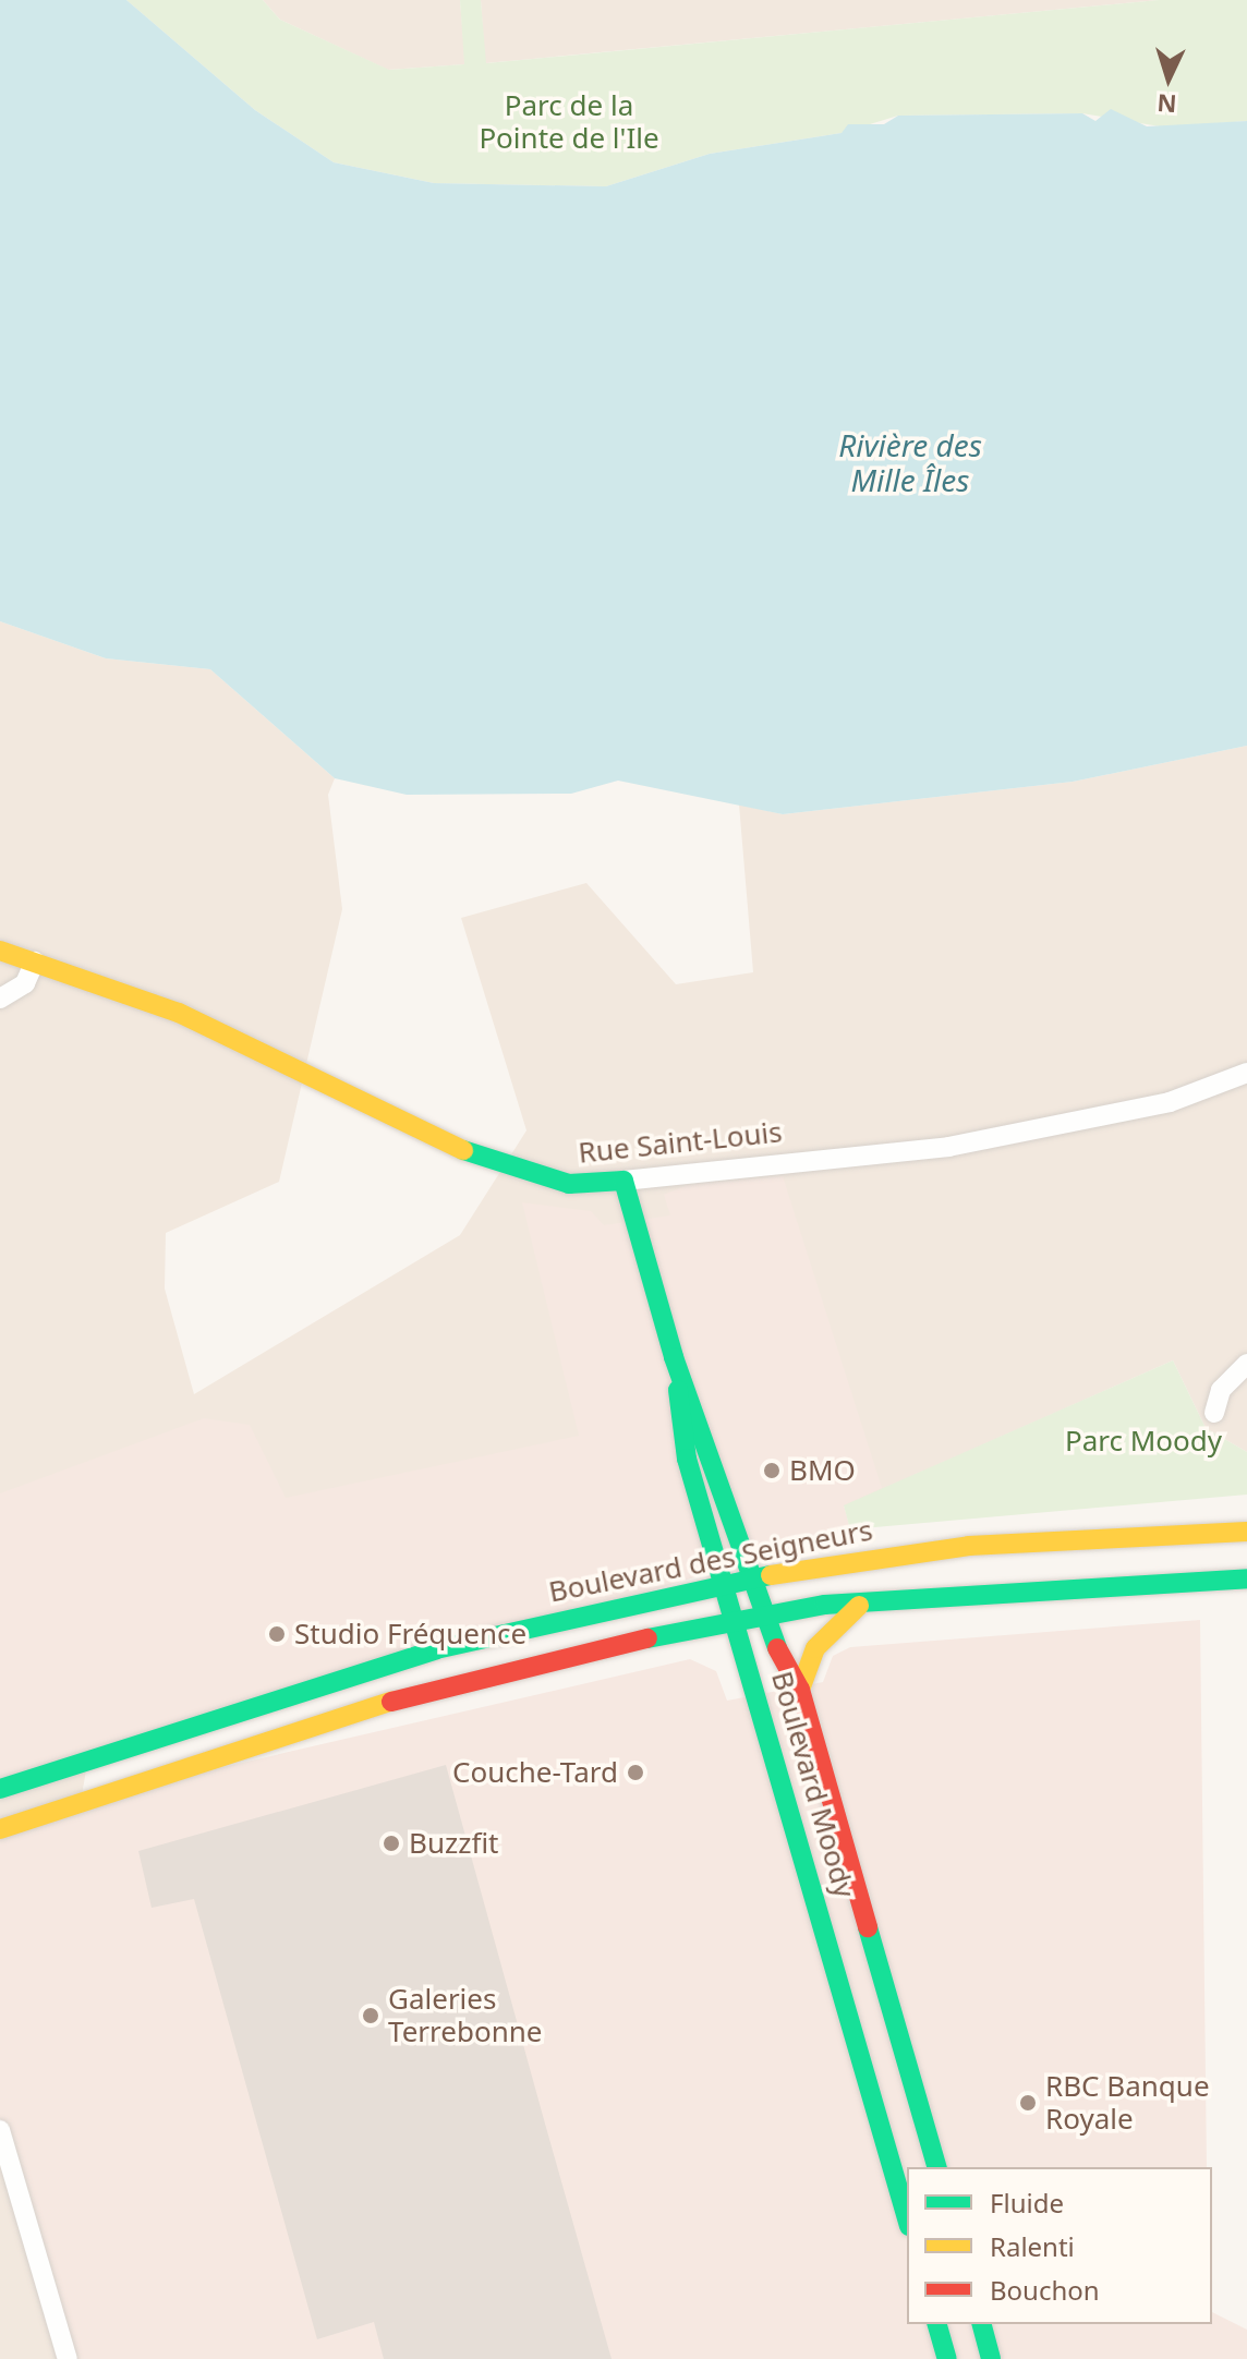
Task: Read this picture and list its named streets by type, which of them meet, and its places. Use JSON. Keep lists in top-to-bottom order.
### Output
{
  "streets": {
    "main road": ["Rue Saint-Louis", "Boulevard des Seigneurs", "Boulevard Moody"]
  },
  "crossings": [
    ["Rue Saint-Louis", "Boulevard Moody"],
    ["Boulevard des Seigneurs", "Boulevard Moody"]
  ],
  "water": ["Rivière des Mille Îles"],
  "parks": ["Parc de la Pointe de l'Ile", "Parc Moody"],
  "places": [
    "BMO",
    "Studio Fréquence",
    "Couche-Tard",
    "Buzzfit",
    "Galeries Terrebonne",
    "RBC Banque Royale"
  ],
  "legend": ["Fluide", "Ralenti", "Bouchon"],
  "north": "bottom"
}
